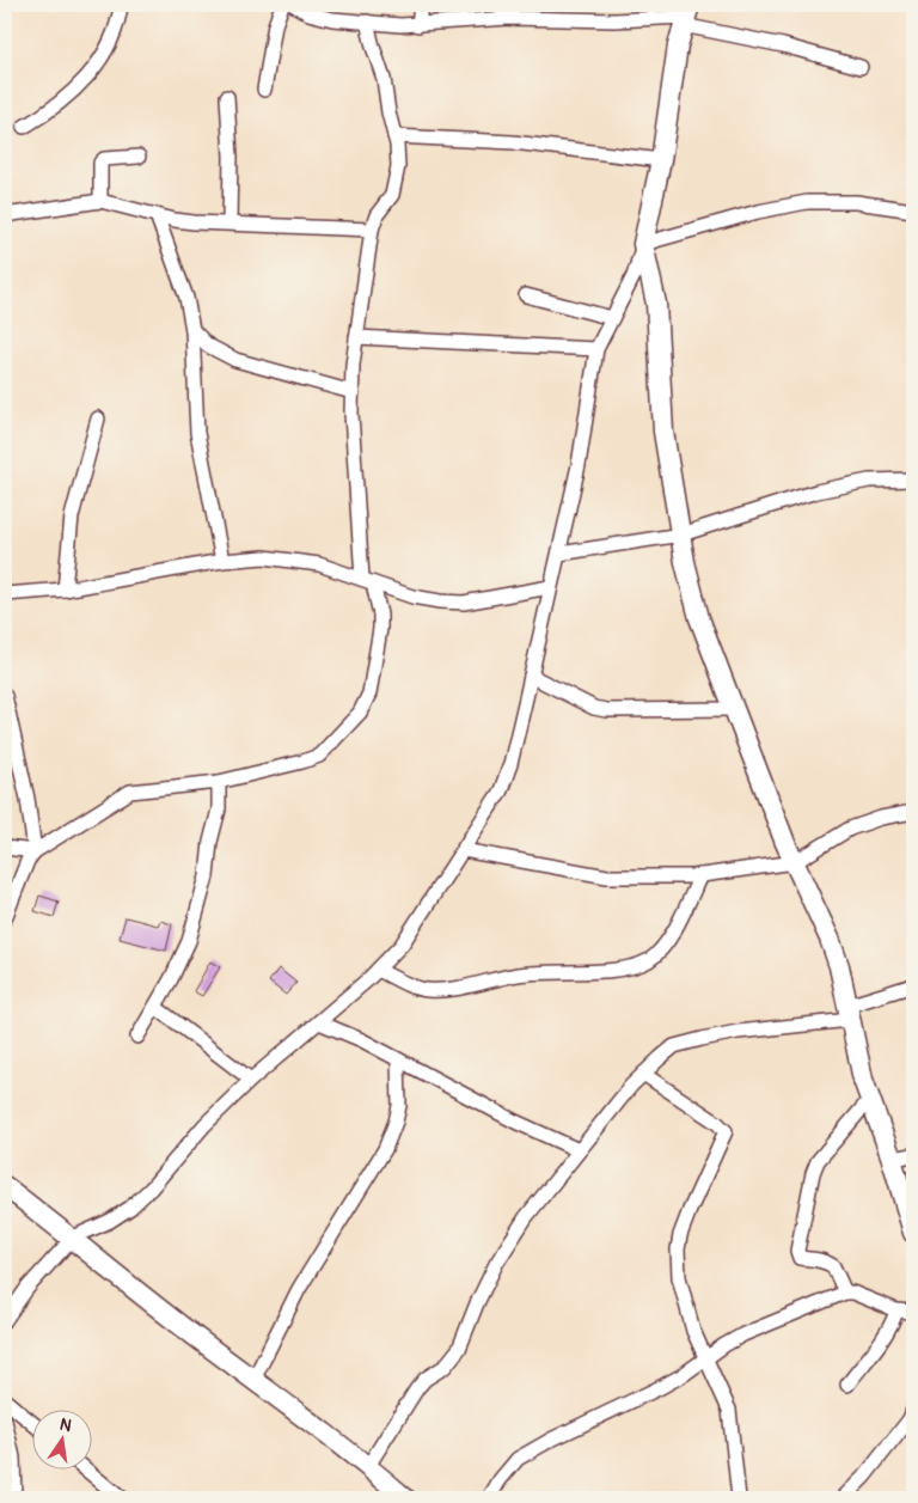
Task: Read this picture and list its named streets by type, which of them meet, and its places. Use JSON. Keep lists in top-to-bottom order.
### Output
{
  "north": "top"
}
